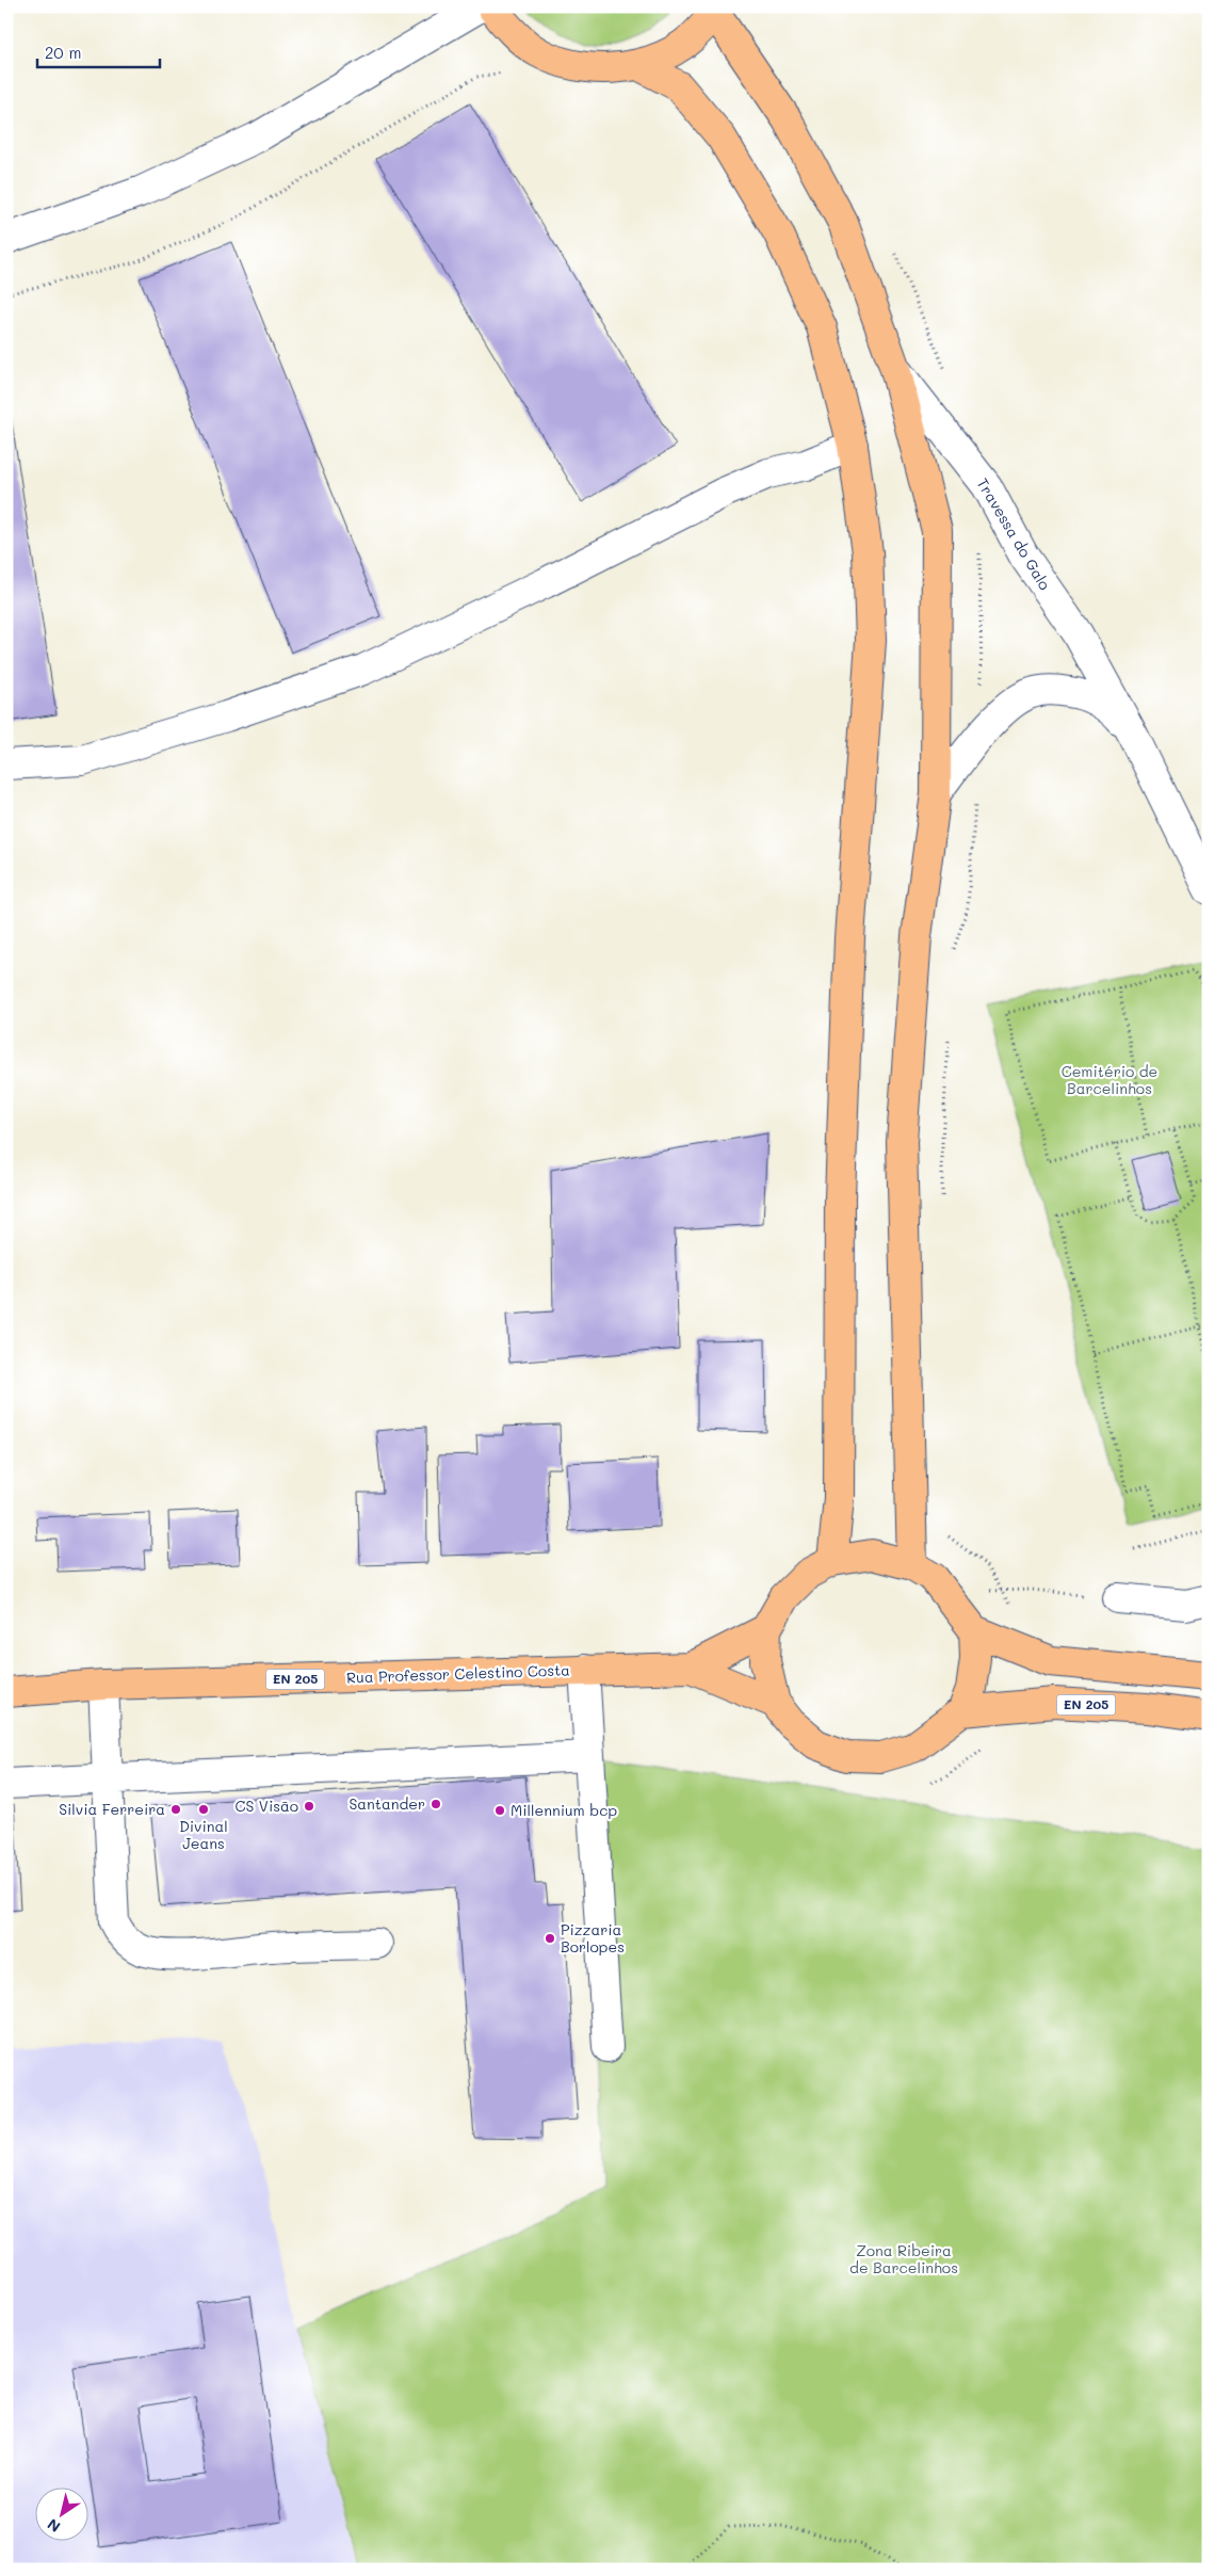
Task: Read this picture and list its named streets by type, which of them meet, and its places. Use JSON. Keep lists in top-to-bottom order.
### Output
{
  "streets": {
    "main road": ["Rua Professor Celestino Costa", "EN 205"],
    "street": ["Travessa do Galo"]
  },
  "parks": ["Cemitério de Barcelinhos", "Zona Ribeira de Barcelinhos"],
  "places": [
    "Santander",
    "CS Visão",
    "Silvia Ferreira",
    "Divinal Jeans",
    "Millennium bcp",
    "Pizzaria Borlopes"
  ],
  "scale_bar": "20 m",
  "north": "bottom left"
}
